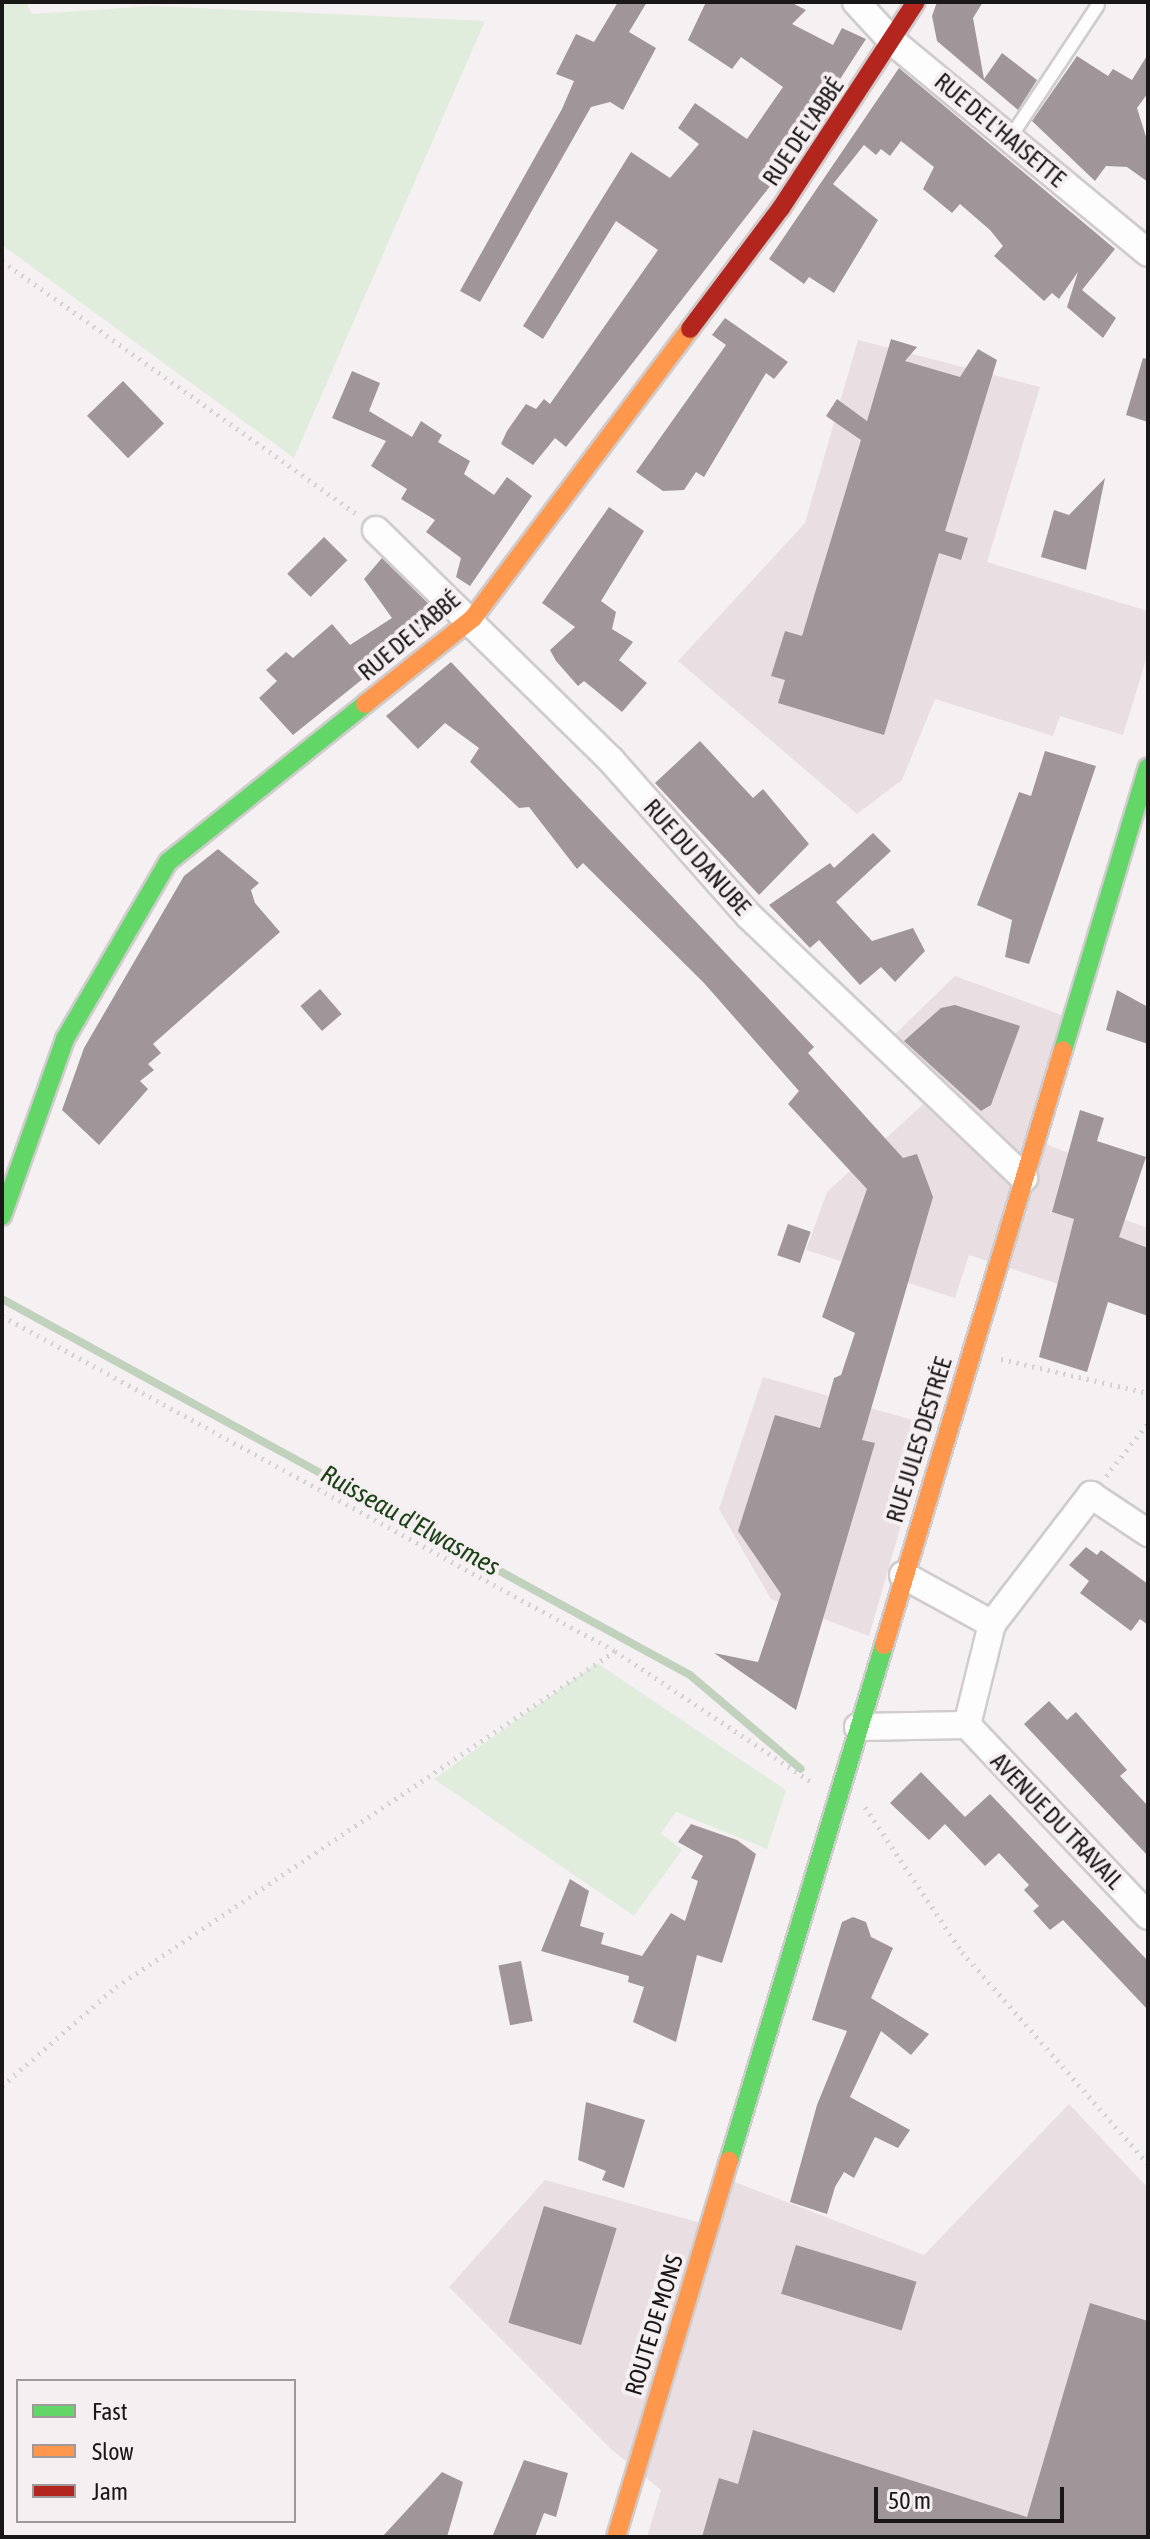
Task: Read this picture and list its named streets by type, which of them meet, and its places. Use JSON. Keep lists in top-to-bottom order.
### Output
{
  "streets": {
    "main road": ["RUE DE L'ABBÉ", "RUE JULES DESTRÉE", "ROUTE DE MONS"],
    "street": ["RUE DE L'HAISETTE", "RUE DU DANUBE", "AVENUE DU TRAVAIL"]
  },
  "crossings": [
    ["RUE DE L'HAISETTE", "RUE DE L'ABBÉ"],
    ["RUE DE L'ABBÉ", "RUE DU DANUBE"],
    ["RUE DU DANUBE", "RUE JULES DESTRÉE"],
    ["RUE JULES DESTRÉE", "ROUTE DE MONS"]
  ],
  "water": ["Ruisseau d'Elwasmes"],
  "legend": ["Fast", "Slow", "Jam"],
  "scale_bar": "50 m"
}
